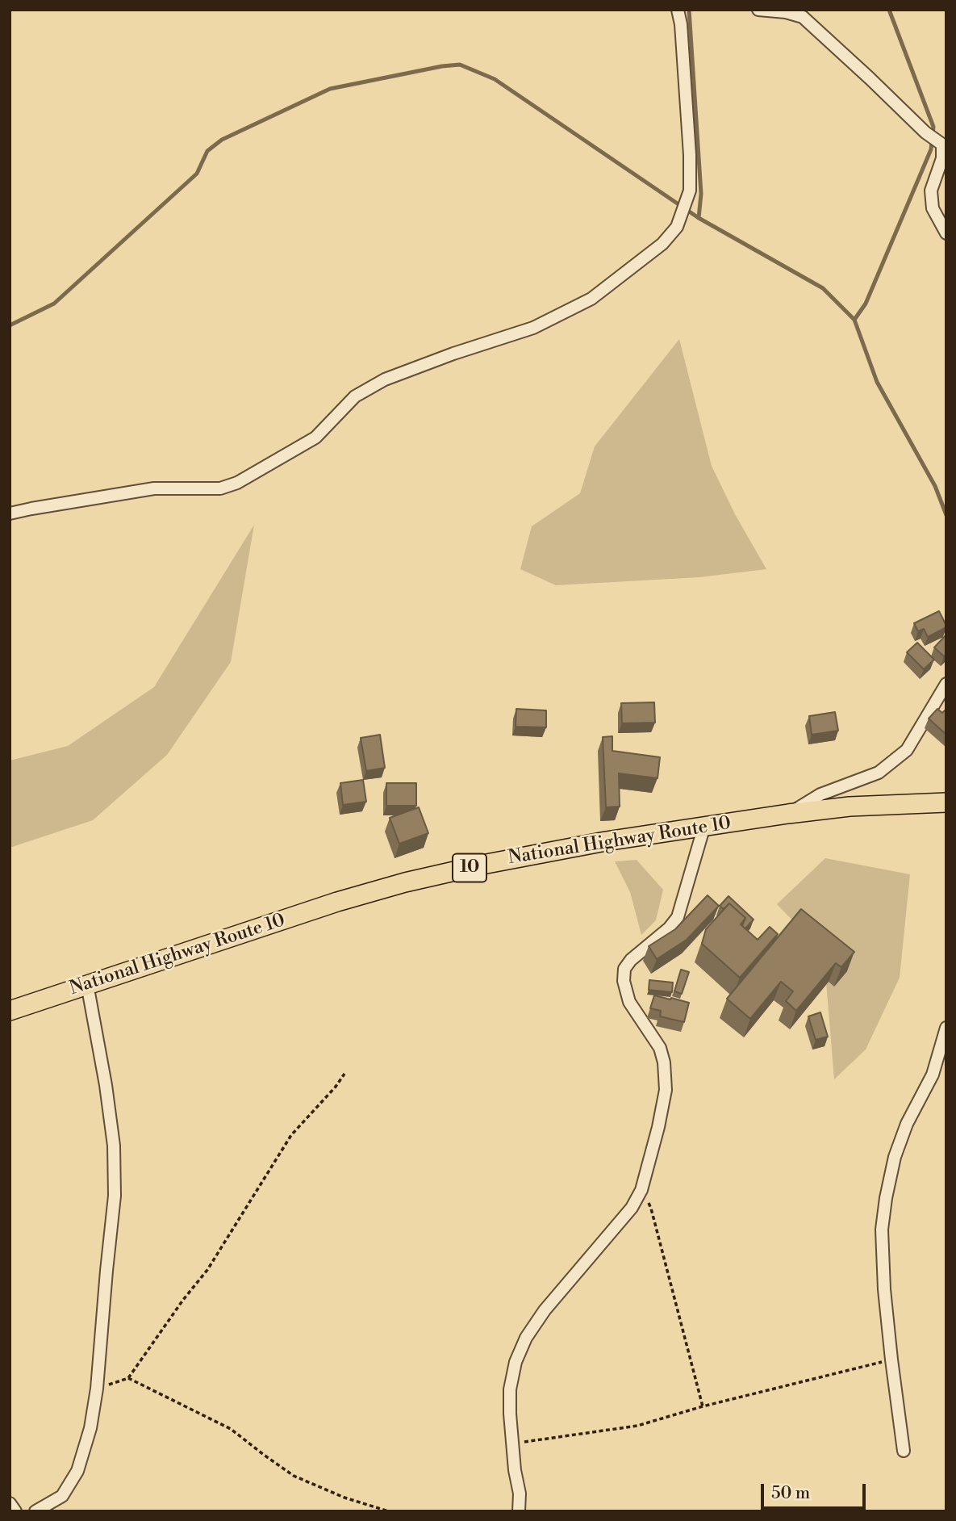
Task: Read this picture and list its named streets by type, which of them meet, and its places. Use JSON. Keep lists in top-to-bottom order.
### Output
{
  "streets": {
    "highway": ["National Highway Route 10", "10"]
  },
  "scale_bar": "50 m"
}
